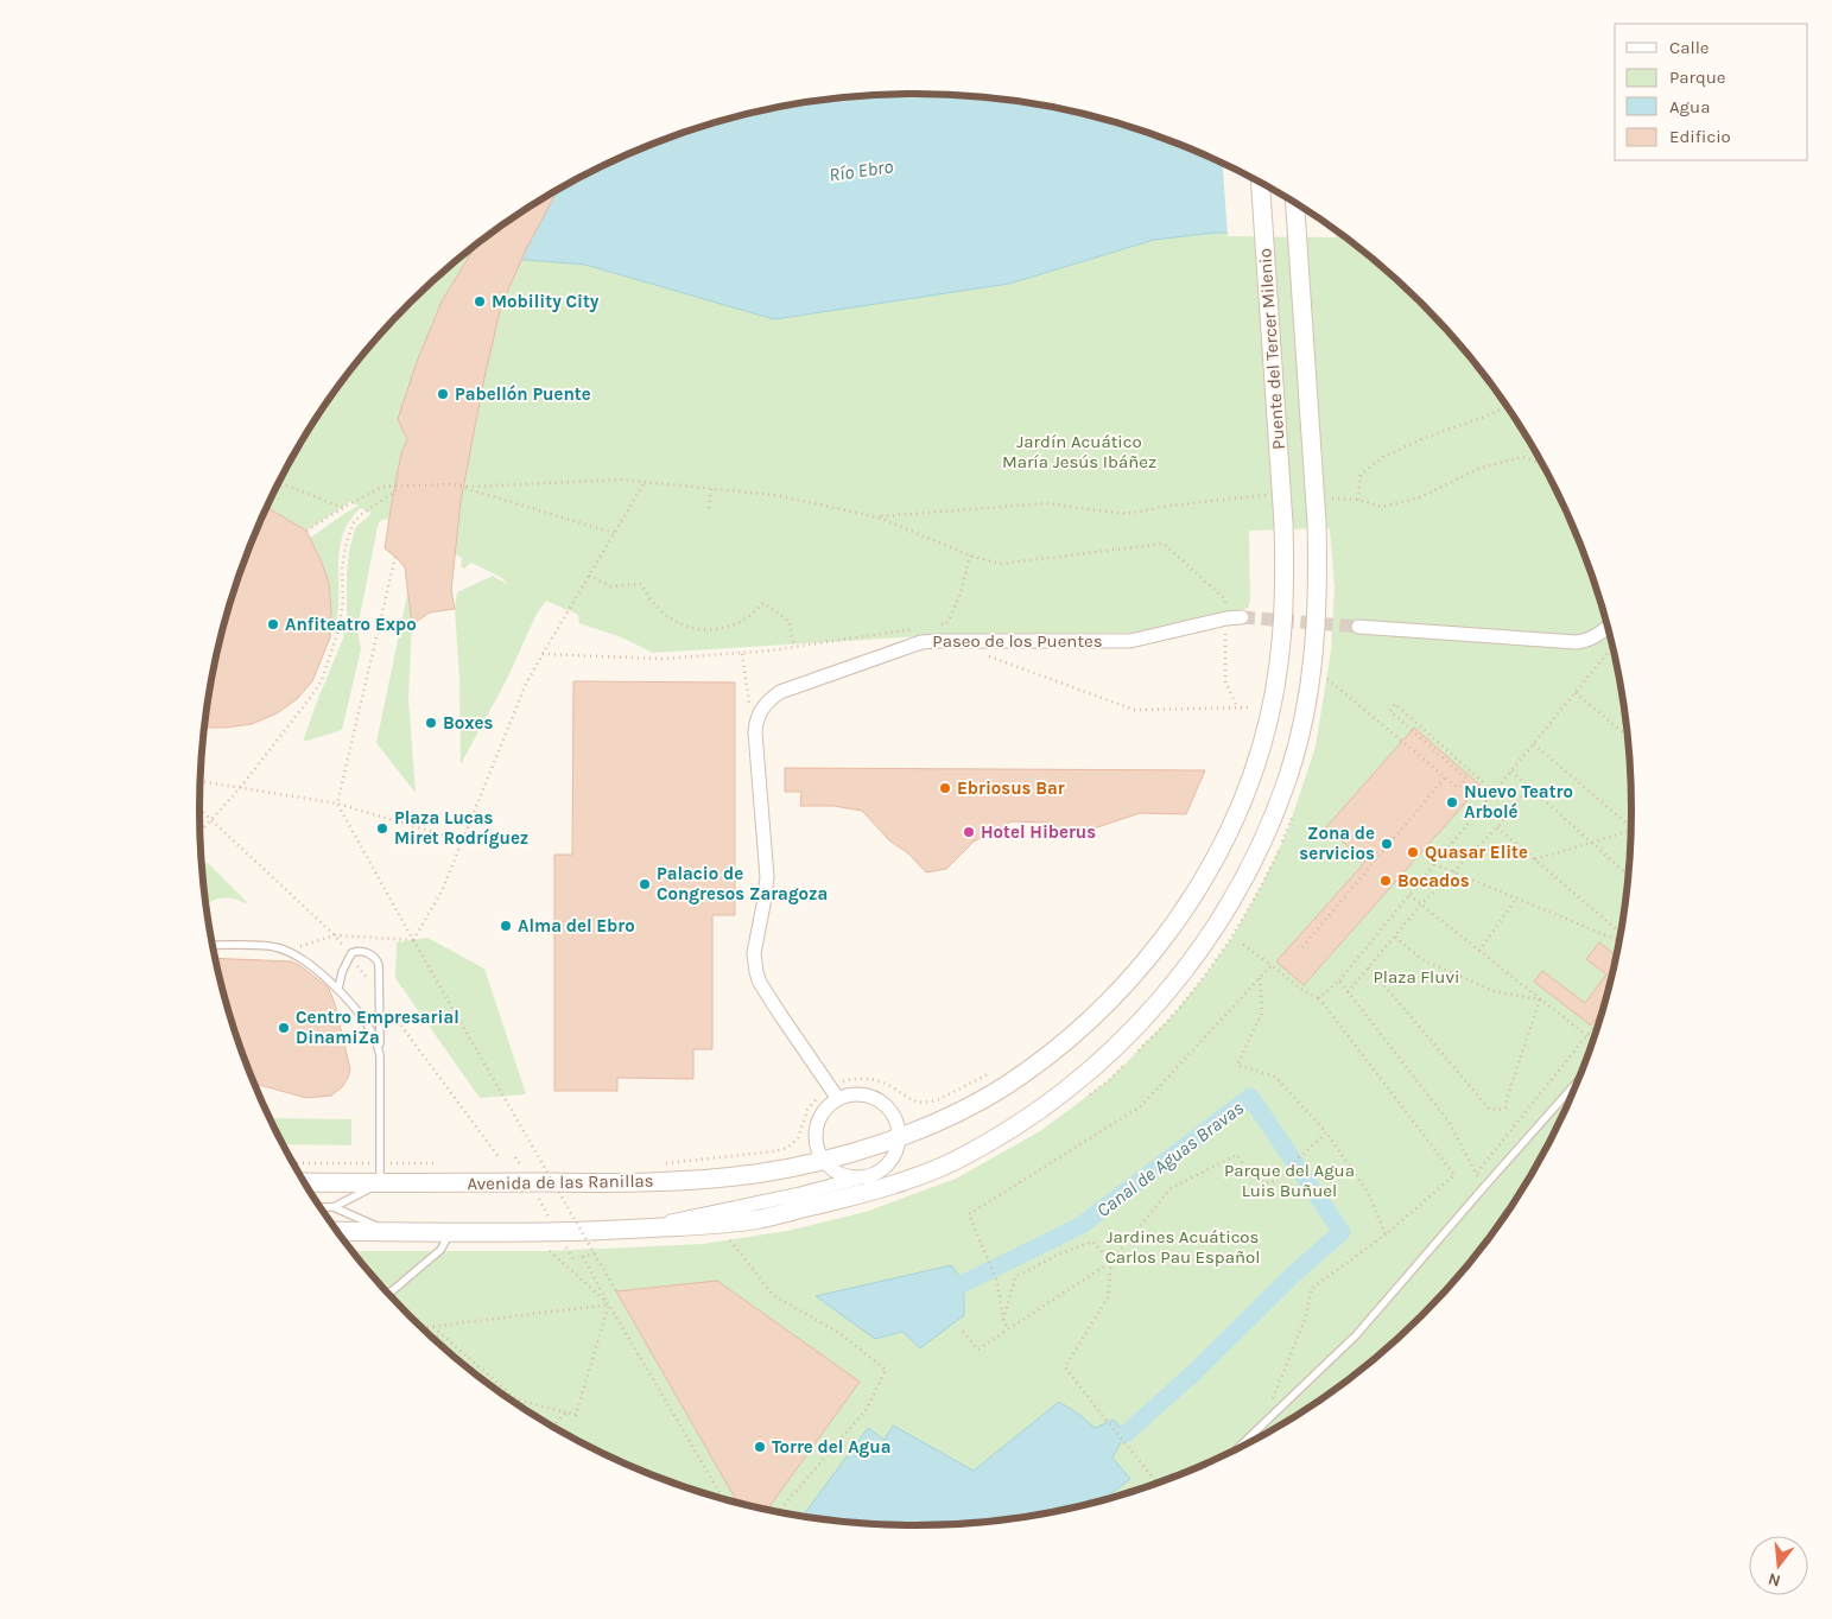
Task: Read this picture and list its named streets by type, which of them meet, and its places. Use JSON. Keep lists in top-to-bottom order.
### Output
{
  "streets": {
    "main road": ["Puente del Tercer Milenio", "Avenida de las Ranillas"],
    "street": ["Paseo de los Puentes"]
  },
  "crossings": [
    ["Puente del Tercer Milenio", "Avenida de las Ranillas"],
    ["Paseo de los Puentes", "Avenida de las Ranillas"]
  ],
  "water": ["Río Ebro", "Canal de Aguas Bravas"],
  "parks": [
    "Jardín Acuático María Jesús Ibáñez",
    "Plaza Fluvi",
    "Parque del Agua Luis Buñuel",
    "Jardines Acuáticos Carlos Pau Español"
  ],
  "places": [
    "Mobility City",
    "Pabellón Puente",
    "Anfiteatro Expo",
    "Boxes",
    "Ebriosus Bar",
    "Nuevo Teatro Arbolé",
    "Plaza Lucas Miret Rodríguez",
    "Hotel Hiberus",
    "Zona de servicios",
    "Quasar Elite",
    "Bocados",
    "Palacio de Congresos Zaragoza",
    "Alma del Ebro",
    "Centro Empresarial DinamiZa",
    "Torre del Agua"
  ],
  "legend": [
    "Calle",
    "Parque",
    "Agua",
    "Edificio"
  ],
  "north": "bottom"
}
